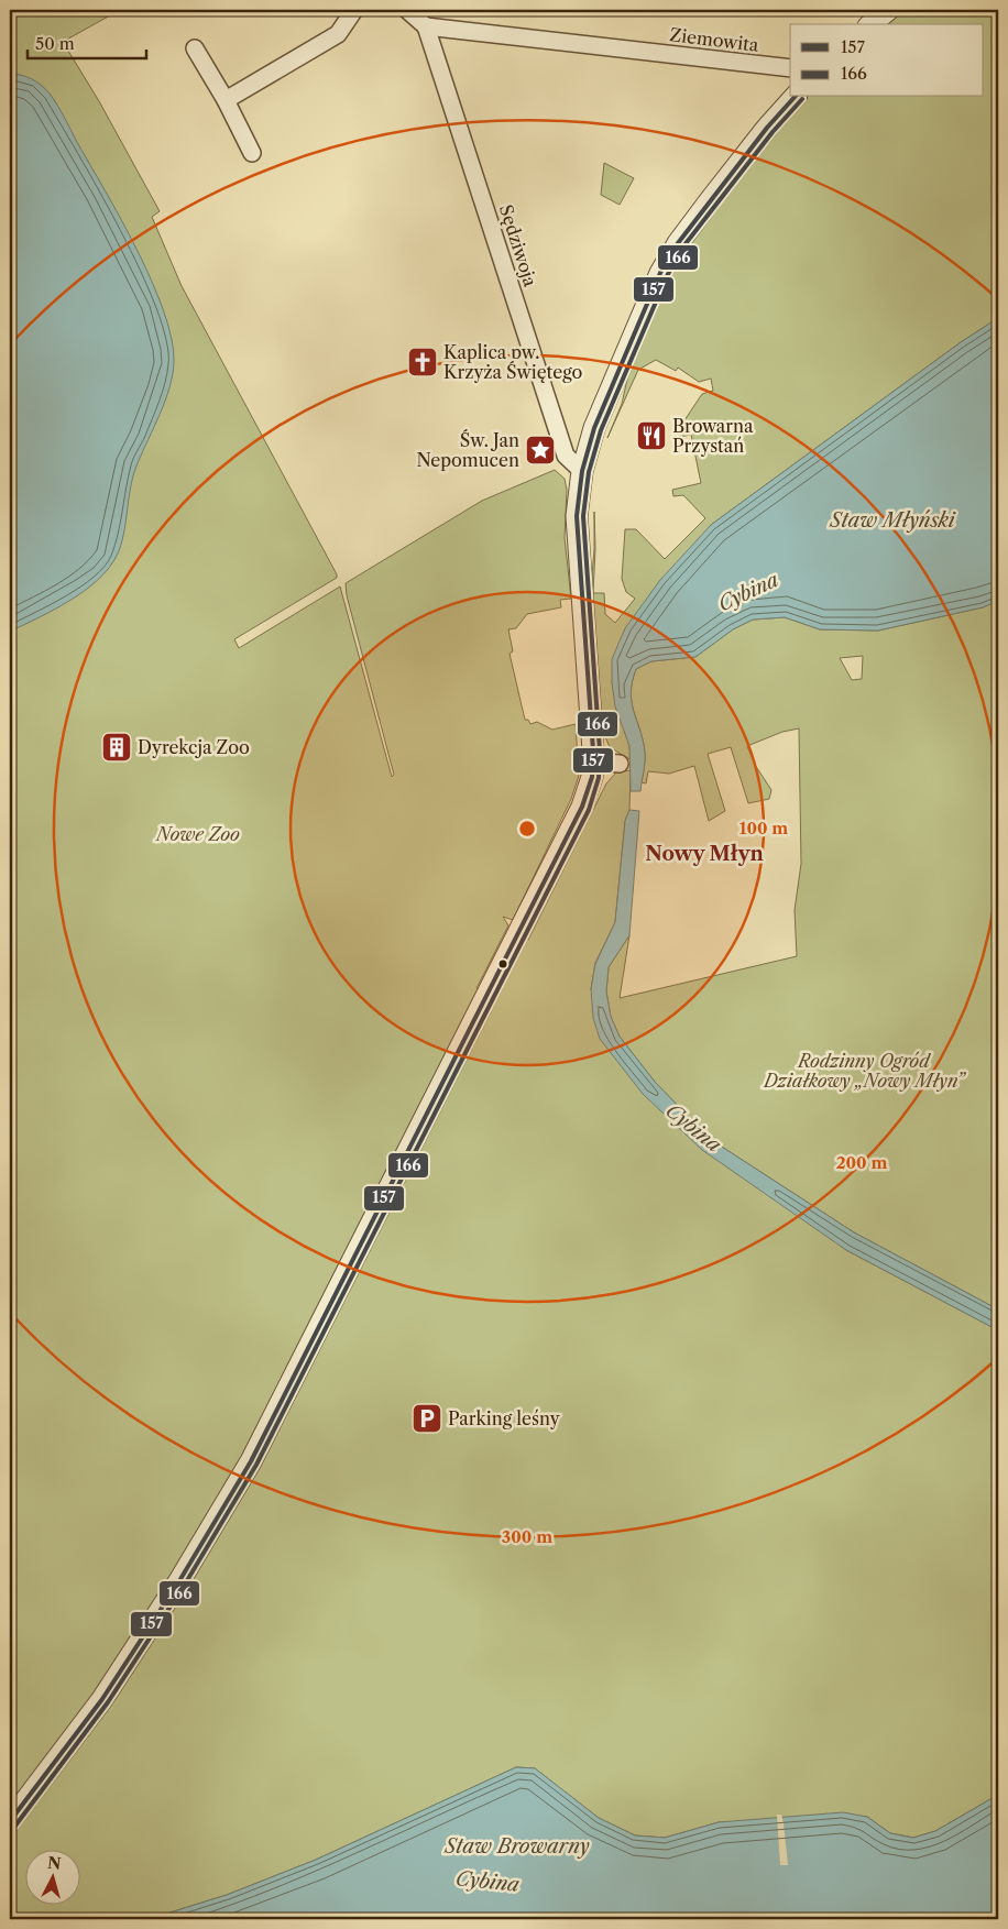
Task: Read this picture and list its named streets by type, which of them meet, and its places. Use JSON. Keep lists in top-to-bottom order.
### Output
{
  "streets": {
    "street": ["Ziemowita", "Sędziwoja"]
  },
  "crossings": [
    ["Ziemowita", "Sędziwoja"]
  ],
  "districts": ["Nowy Młyn"],
  "water": ["Staw Młyński", "Cybina", "Staw Browarny"],
  "parks": ["Nowe Zoo", "Rodzinny Ogród Działkowy „Nowy Młyn”"],
  "places": {
    "church": ["Kaplica pw. Krzyża Świętego"],
    "restaurant": ["Browarna Przystań"],
    "place": ["Św. Jan Nepomucen"],
    "building": ["Dyrekcja Zoo"],
    "parking": ["Parking leśny"]
  },
  "lines": ["transit line 157", "transit line 166"],
  "legend": ["157", "166"],
  "scale_bar": "50 m",
  "north": "top",
  "rings": ["100 m", "200 m", "300 m"]
}
